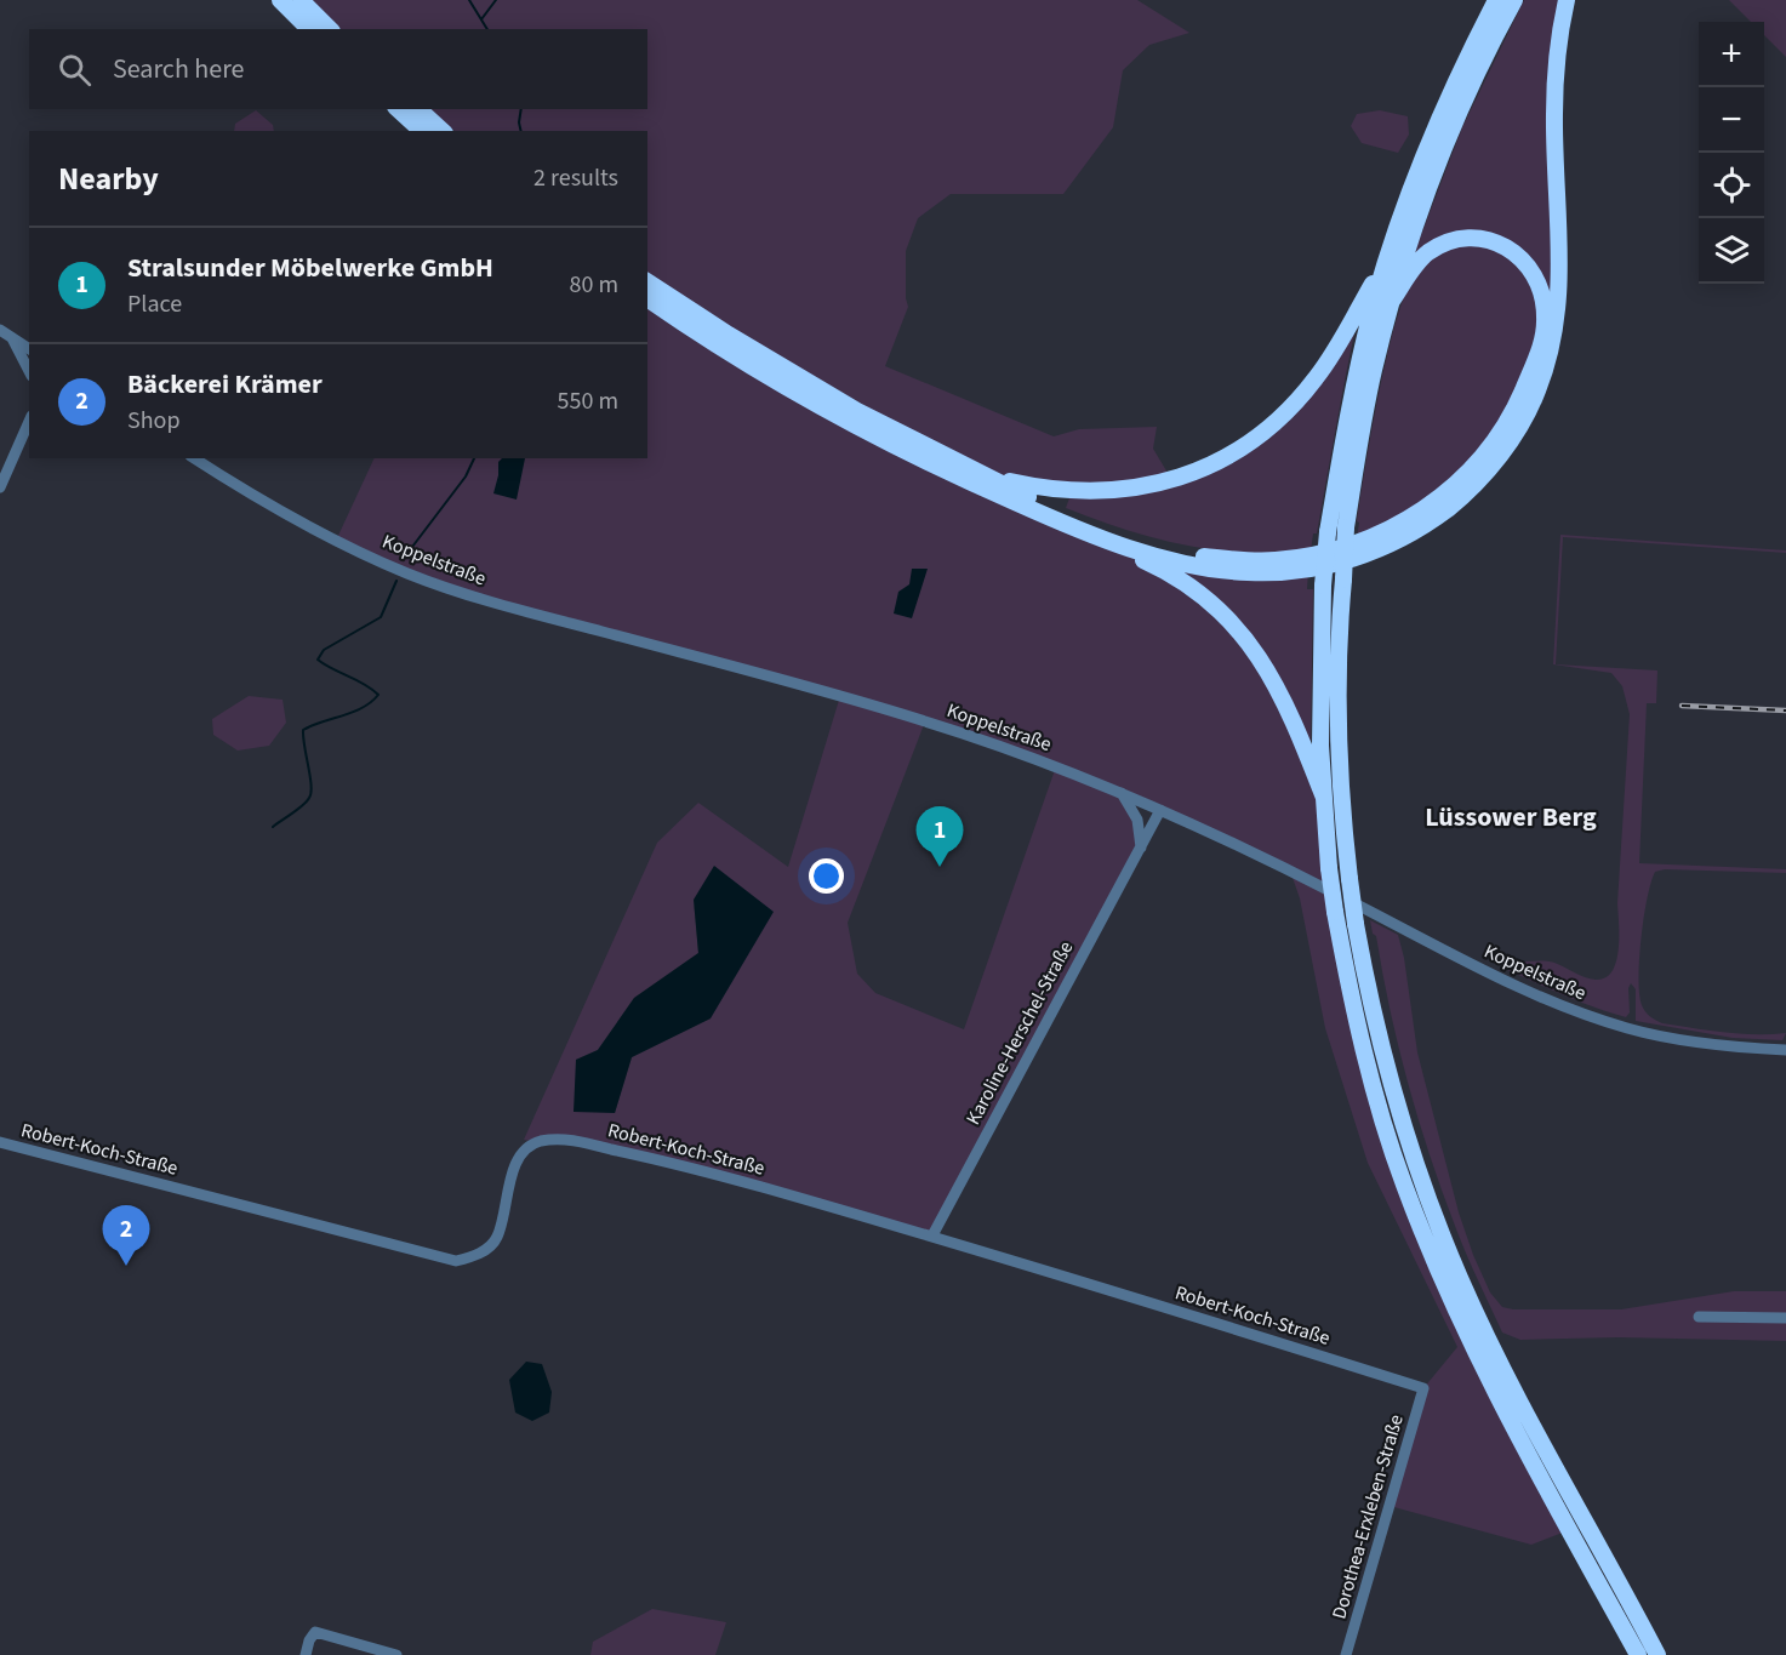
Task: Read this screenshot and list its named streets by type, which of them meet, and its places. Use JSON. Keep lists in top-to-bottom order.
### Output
{
  "streets": {
    "street": [
      "Koppelstraße",
      "Karoline-Herschel-Straße",
      "Robert-Koch-Straße",
      "Dorothea-Erxleben-Straße"
    ]
  },
  "crossings": [
    ["Koppelstraße", "Karoline-Herschel-Straße"],
    ["Karoline-Herschel-Straße", "Robert-Koch-Straße"],
    ["Robert-Koch-Straße", "Dorothea-Erxleben-Straße"]
  ],
  "districts": ["Lüssower Berg"],
  "page": {
    "map_buttons": ["+", "−"],
    "search": "Search here",
    "heading": ["Nearby", "2 results"],
    "list": [
      {
        "mark": "1",
        "name": "Stralsunder Möbelwerke GmbH",
        "note": "Place",
        "value": "80 m"
      },
      {
        "mark": "2",
        "name": "Bäckerei Krämer",
        "note": "Shop",
        "value": "550 m"
      }
    ],
    "pins": ["1", "2"]
  }
}
